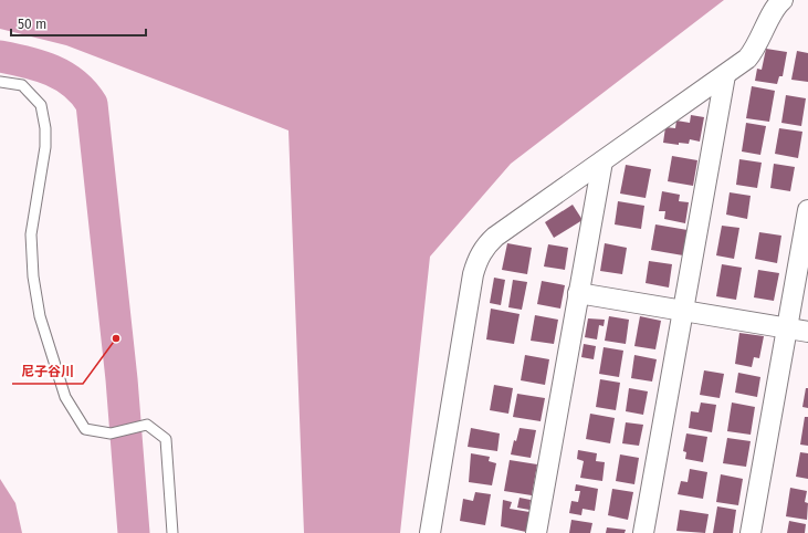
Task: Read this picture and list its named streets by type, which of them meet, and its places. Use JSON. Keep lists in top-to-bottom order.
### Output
{
  "places": ["尼子谷川"],
  "scale_bar": "50 m"
}
